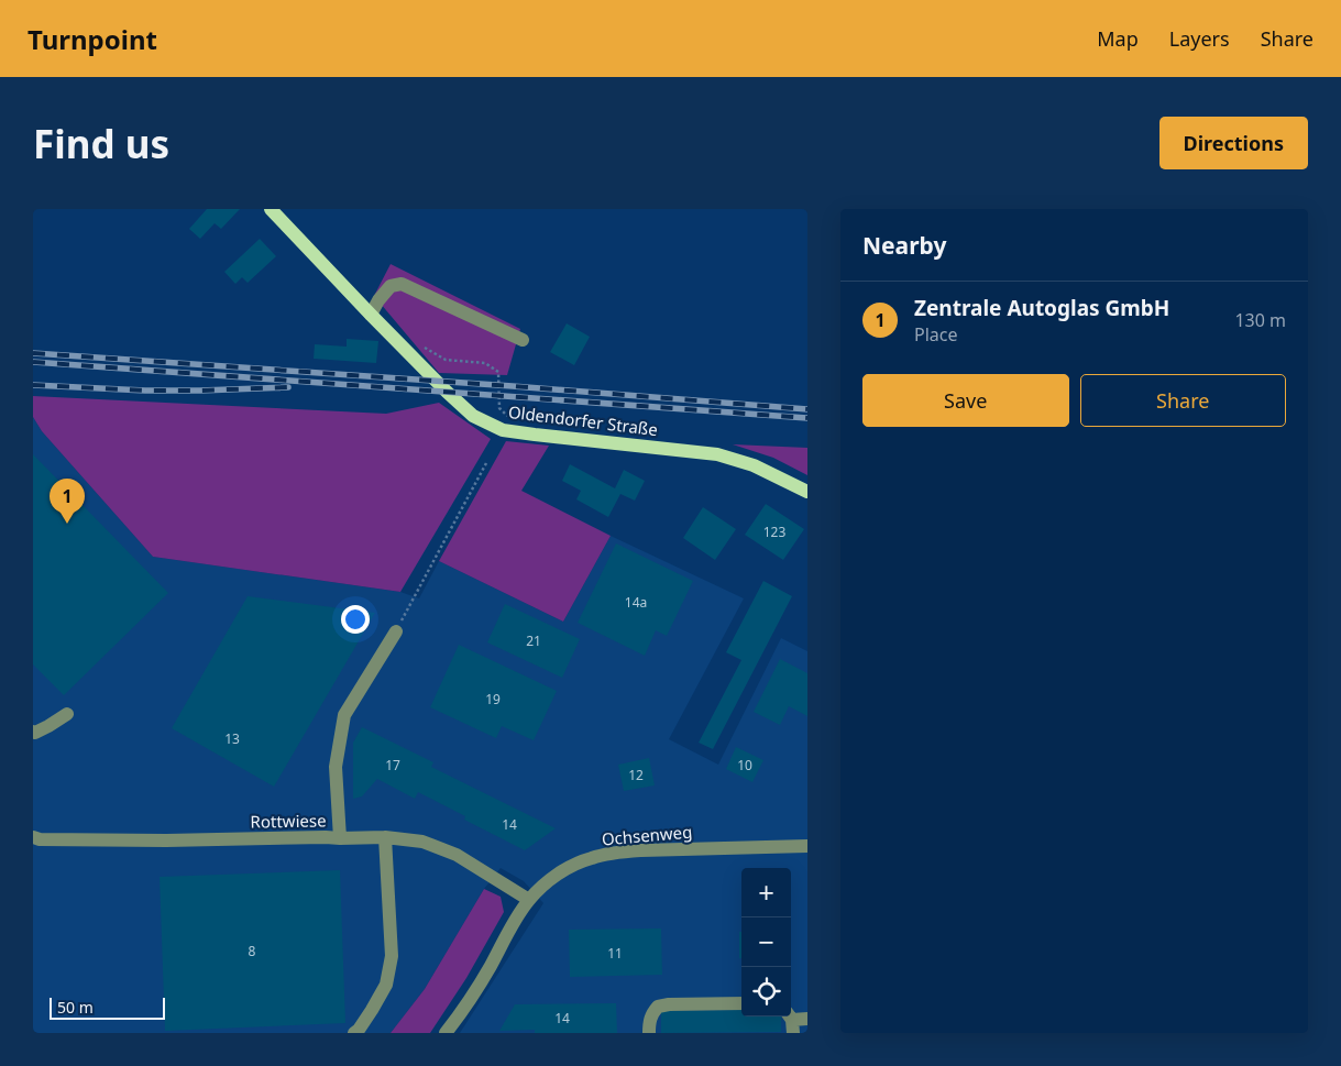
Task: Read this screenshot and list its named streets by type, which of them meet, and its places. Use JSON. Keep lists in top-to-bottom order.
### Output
{
  "streets": {
    "main road": ["Oldendorfer Straße"],
    "street": ["Rottwiese", "Ochsenweg"]
  },
  "crossings": [
    ["Rottwiese", "Ochsenweg"]
  ],
  "house_numbers": [
    "123",
    "14a",
    "21",
    "19",
    "13",
    "17",
    "10",
    "12",
    "14",
    "8",
    "11",
    "14"
  ],
  "scale_bar": "50 m",
  "page": {
    "header": "Turnpoint",
    "nav": ["Map", "Layers", "Share"],
    "buttons": [
      "Directions",
      ["Save", "Share"]
    ],
    "title": "Find us",
    "heading": "Nearby",
    "list": [
      {
        "mark": "1",
        "name": "Zentrale Autoglas GmbH",
        "note": "Place",
        "value": "130 m"
      }
    ],
    "pins": "1",
    "map_buttons": ["+", "−"],
    "scale": "50 m"
  }
}
